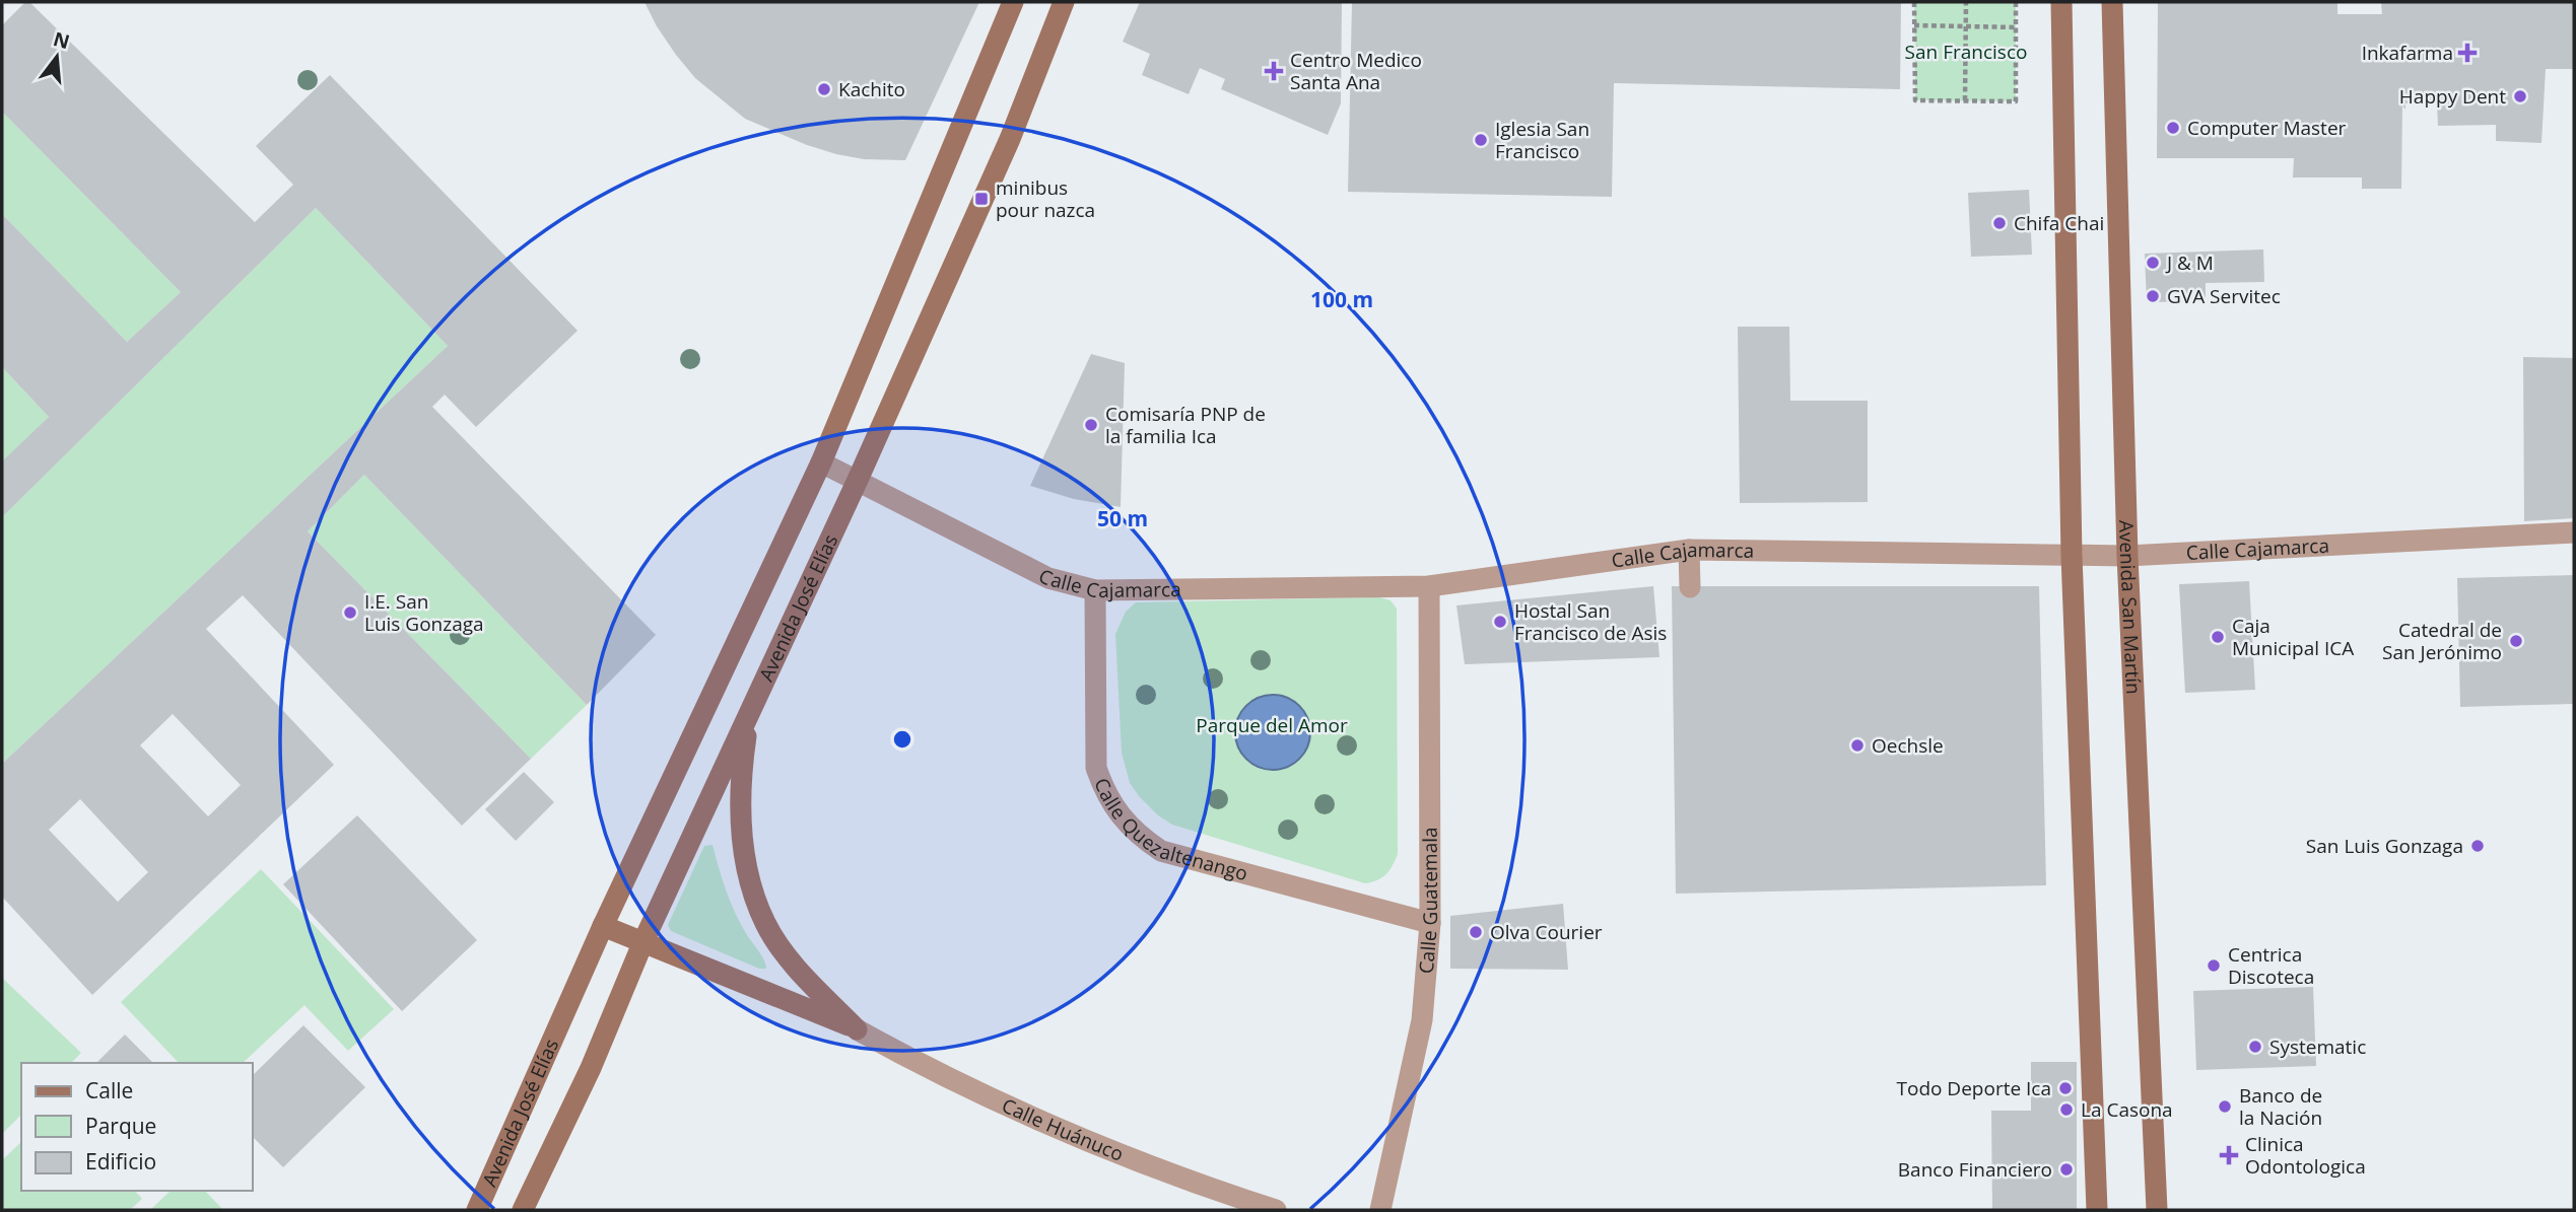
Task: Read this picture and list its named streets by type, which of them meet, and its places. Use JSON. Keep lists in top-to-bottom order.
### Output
{
  "streets": {
    "street": [
      "Calle Cajamarca",
      "Avenida San Martín",
      "Avenida José Elías",
      "Calle Quezaltenango",
      "Calle Guatemala",
      "Calle Huánuco"
    ]
  },
  "crossings": [
    ["Calle Cajamarca", "Avenida San Martín"],
    ["Calle Cajamarca", "Avenida José Elías"],
    ["Calle Cajamarca", "Calle Quezaltenango"],
    ["Calle Cajamarca", "Calle Guatemala"],
    ["Calle Quezaltenango", "Calle Guatemala"]
  ],
  "parks": ["San Francisco", "Parque del Amor"],
  "places": {
    "health": ["Inkafarma", "Centro Medico Santa Ana", "Clinica Odontologica"],
    "other": [
      "Kachito",
      "Happy Dent",
      "Computer Master",
      "Iglesia San Francisco",
      "Chifa Chai",
      "J & M",
      "GVA Servitec",
      "Comisaría PNP de la familia Ica",
      "I.E. San Luis Gonzaga",
      "Hostal San Francisco de Asis",
      "Caja Municipal ICA",
      "Catedral de San Jerónimo",
      "Oechsle",
      "San Luis Gonzaga",
      "Olva Courier",
      "Centrica Discoteca",
      "Systematic",
      "Todo Deporte Ica",
      "Banco de la Nación",
      "La Casona",
      "Banco Financiero"
    ],
    "transit": ["minibus pour nazca"]
  },
  "legend": ["Calle", "Parque", "Edificio"],
  "north": "top",
  "rings": ["100 m", "50 m"]
}
